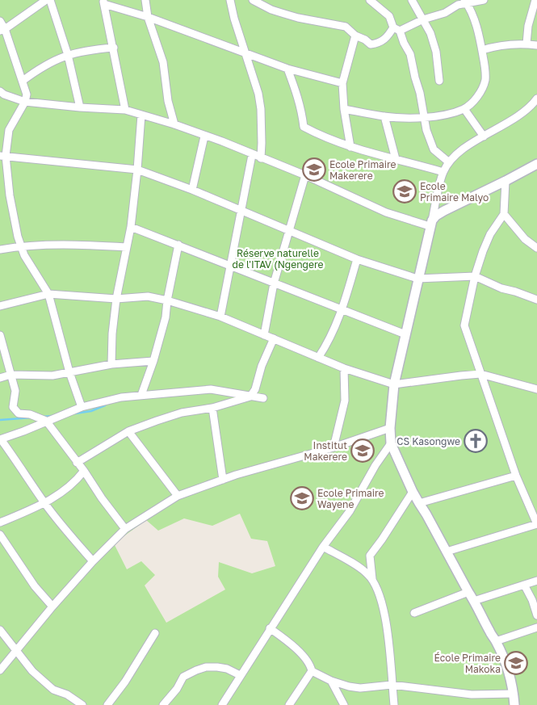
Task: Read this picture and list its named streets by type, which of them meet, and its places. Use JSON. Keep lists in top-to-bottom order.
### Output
{
  "parks": ["Réserve naturelle de l'ITAV (Ngengere"],
  "places": {
    "school or university": [
      "Ecole Primaire Makerere",
      "Ecole Primaire Malyo",
      "Institut Makerere",
      "Ecole Primaire Wayene",
      "École Primaire Makoka"
    ],
    "church": ["CS Kasongwe"]
  }
}
